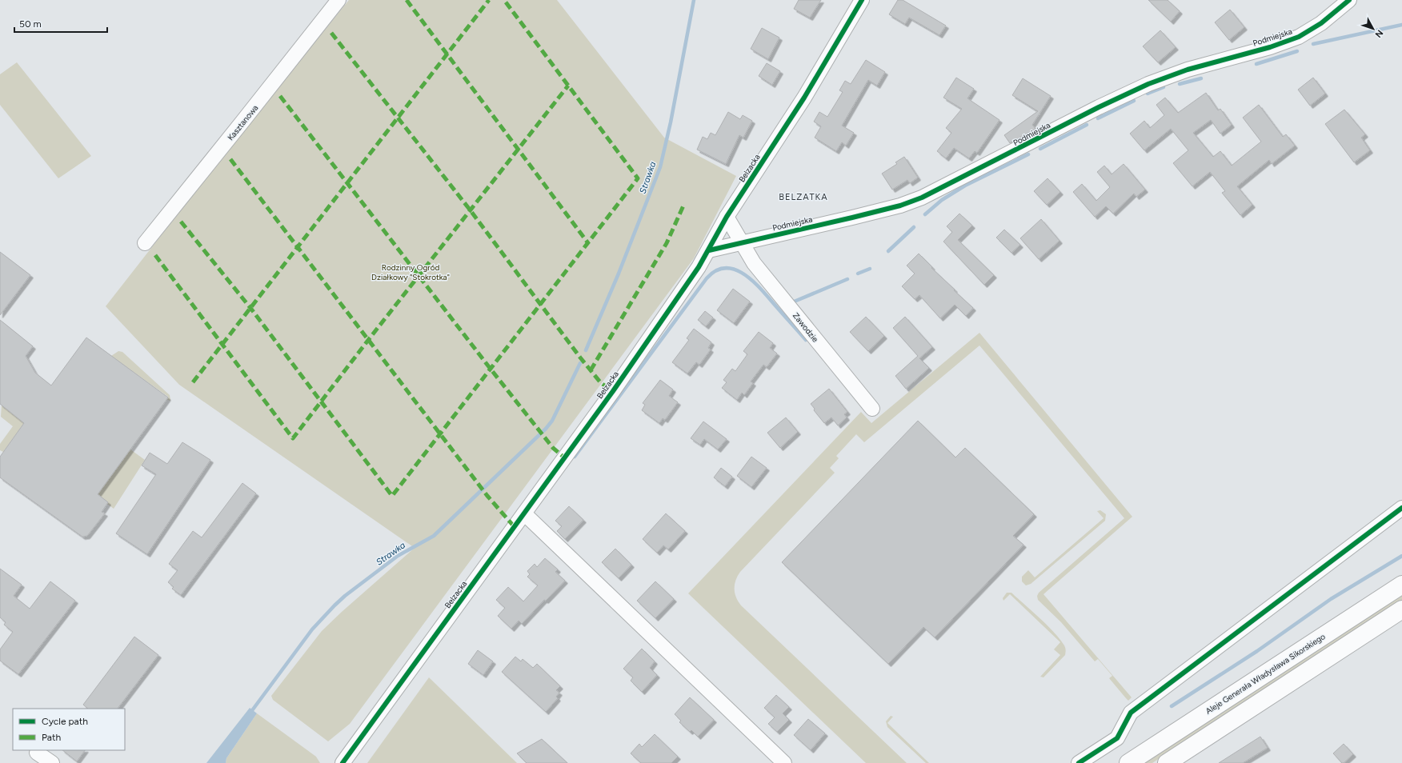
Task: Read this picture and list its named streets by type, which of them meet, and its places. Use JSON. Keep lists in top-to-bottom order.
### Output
{
  "streets": {
    "main road": ["Aleje Generała Władysława Sikorskiego"],
    "street": [
      "Podmiejska",
      "Kasztanowa",
      "Belzacka",
      "Zawodzie"
    ]
  },
  "crossings": [
    ["Podmiejska", "Belzacka"],
    ["Podmiejska", "Zawodzie"],
    ["Belzacka", "Zawodzie"]
  ],
  "districts": ["BELZATKA"],
  "water": ["Strawka"],
  "parks": ["Rodzinny Ogród Działkowy \"Stokrotka\""],
  "legend": ["Cycle path", "Path"],
  "scale_bar": "50 m",
  "north": "bottom right"
}
